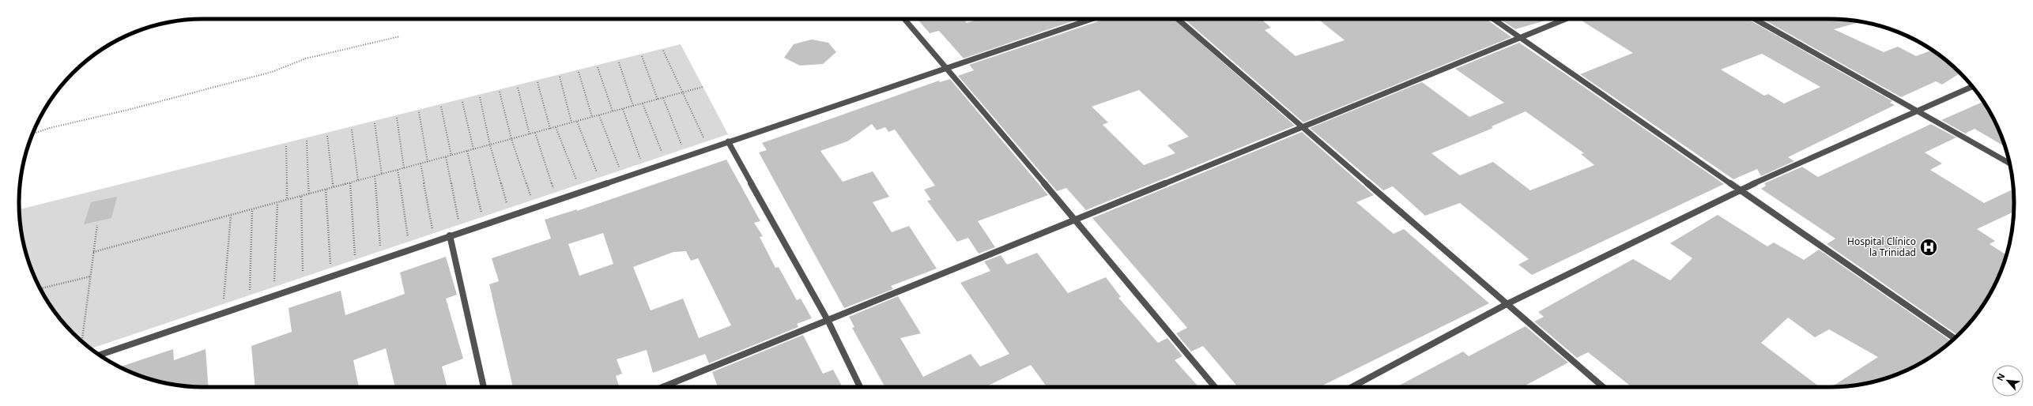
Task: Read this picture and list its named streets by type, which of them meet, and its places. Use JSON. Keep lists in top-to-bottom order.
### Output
{
  "places": {
    "hospital": ["Hospital Clínico la Trinidad"]
  },
  "north": "top left"
}
